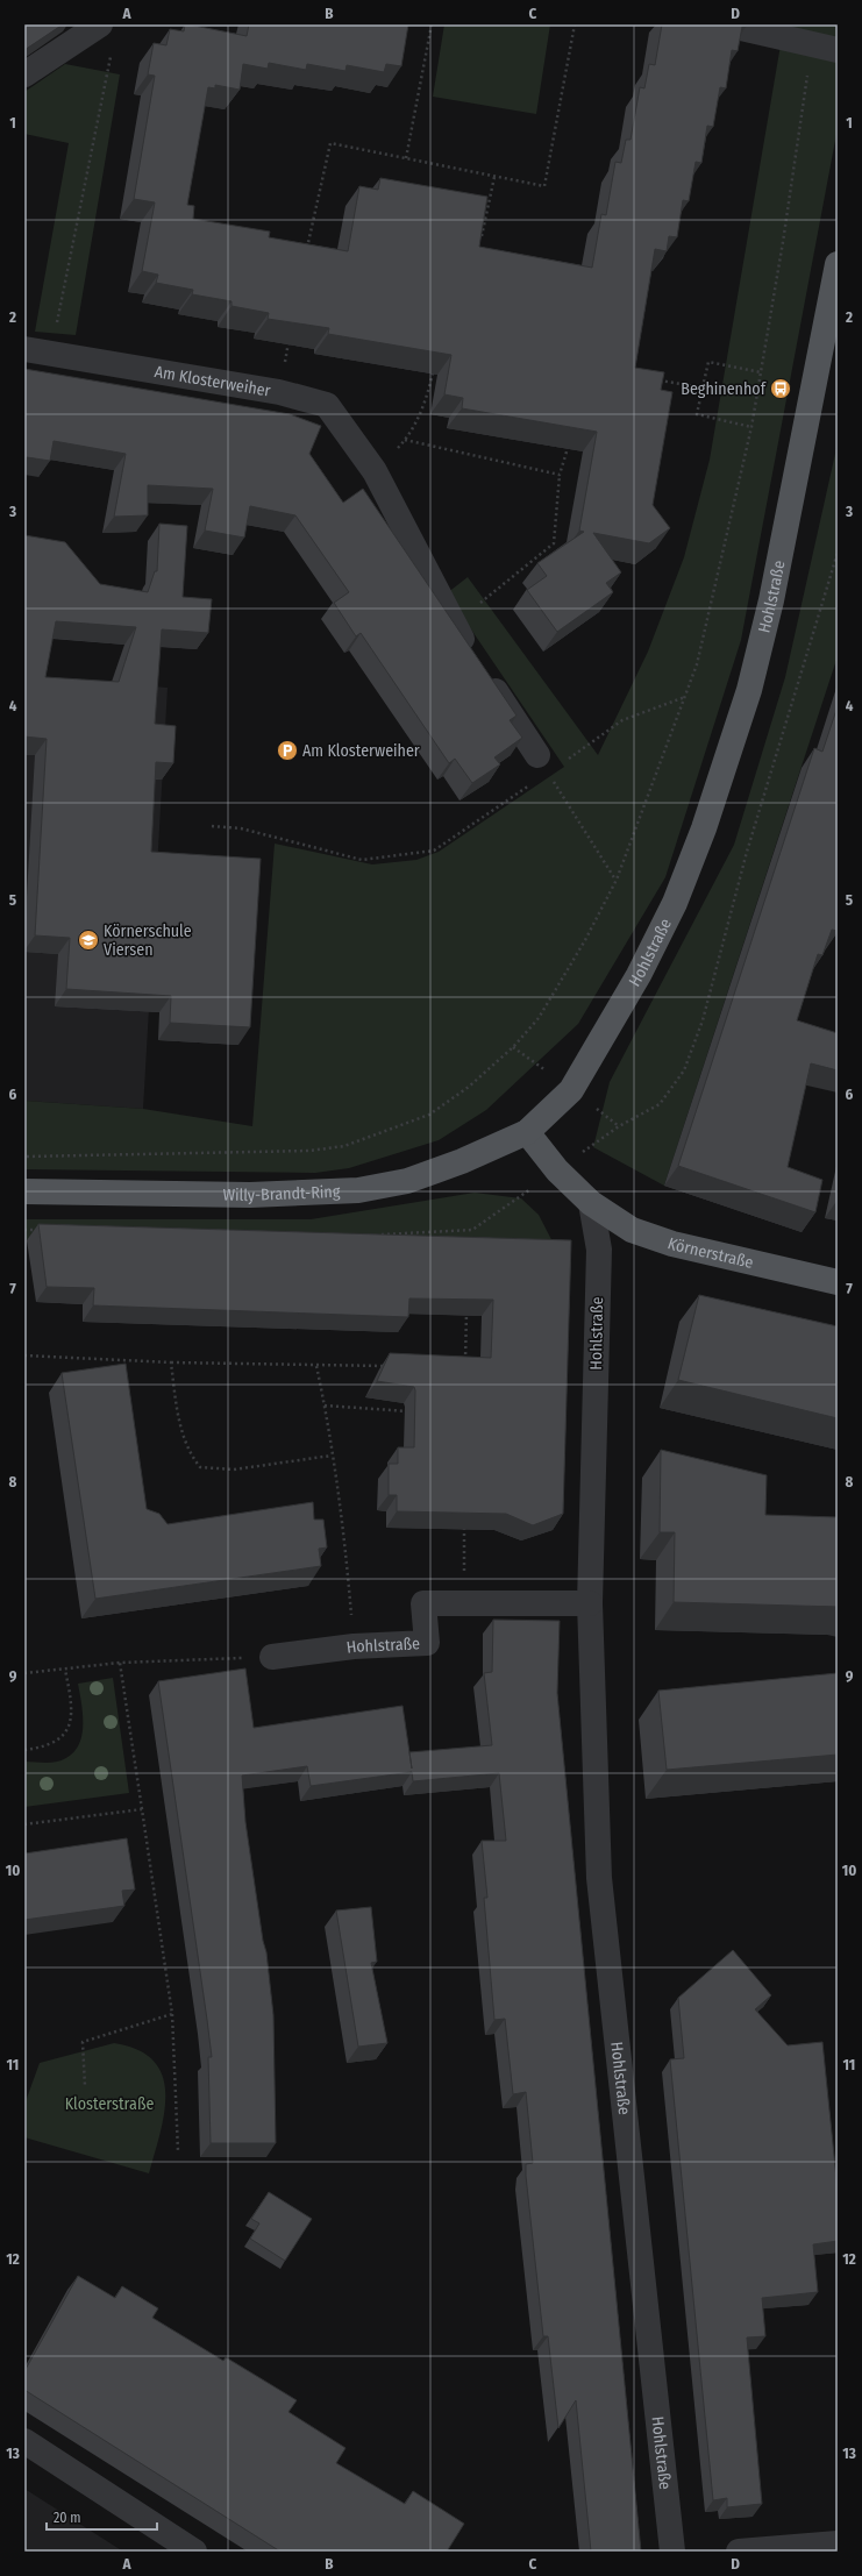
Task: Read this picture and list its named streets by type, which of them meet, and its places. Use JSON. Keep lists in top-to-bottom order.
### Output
{
  "streets": {
    "main road": ["Hohlstraße", "Willy-Brandt-Ring", "Körnerstraße"],
    "street": ["Am Klosterweiher"]
  },
  "crossings": [
    ["Hohlstraße", "Willy-Brandt-Ring"],
    ["Hohlstraße", "Körnerstraße"]
  ],
  "parks": ["Klosterstraße"],
  "places": {
    "bus stop": ["Beghinenhof"],
    "parking": ["Am Klosterweiher"],
    "school or university": ["Körnerschule Viersen"]
  },
  "scale_bar": "20 m",
  "grid": {
    "columns": [
      "A",
      "B",
      "C",
      "D"
    ],
    "rows": [
      "1",
      "2",
      "3",
      "4",
      "5",
      "6",
      "7",
      "8",
      "9",
      "10",
      "11",
      "12",
      "13"
    ]
  }
}
